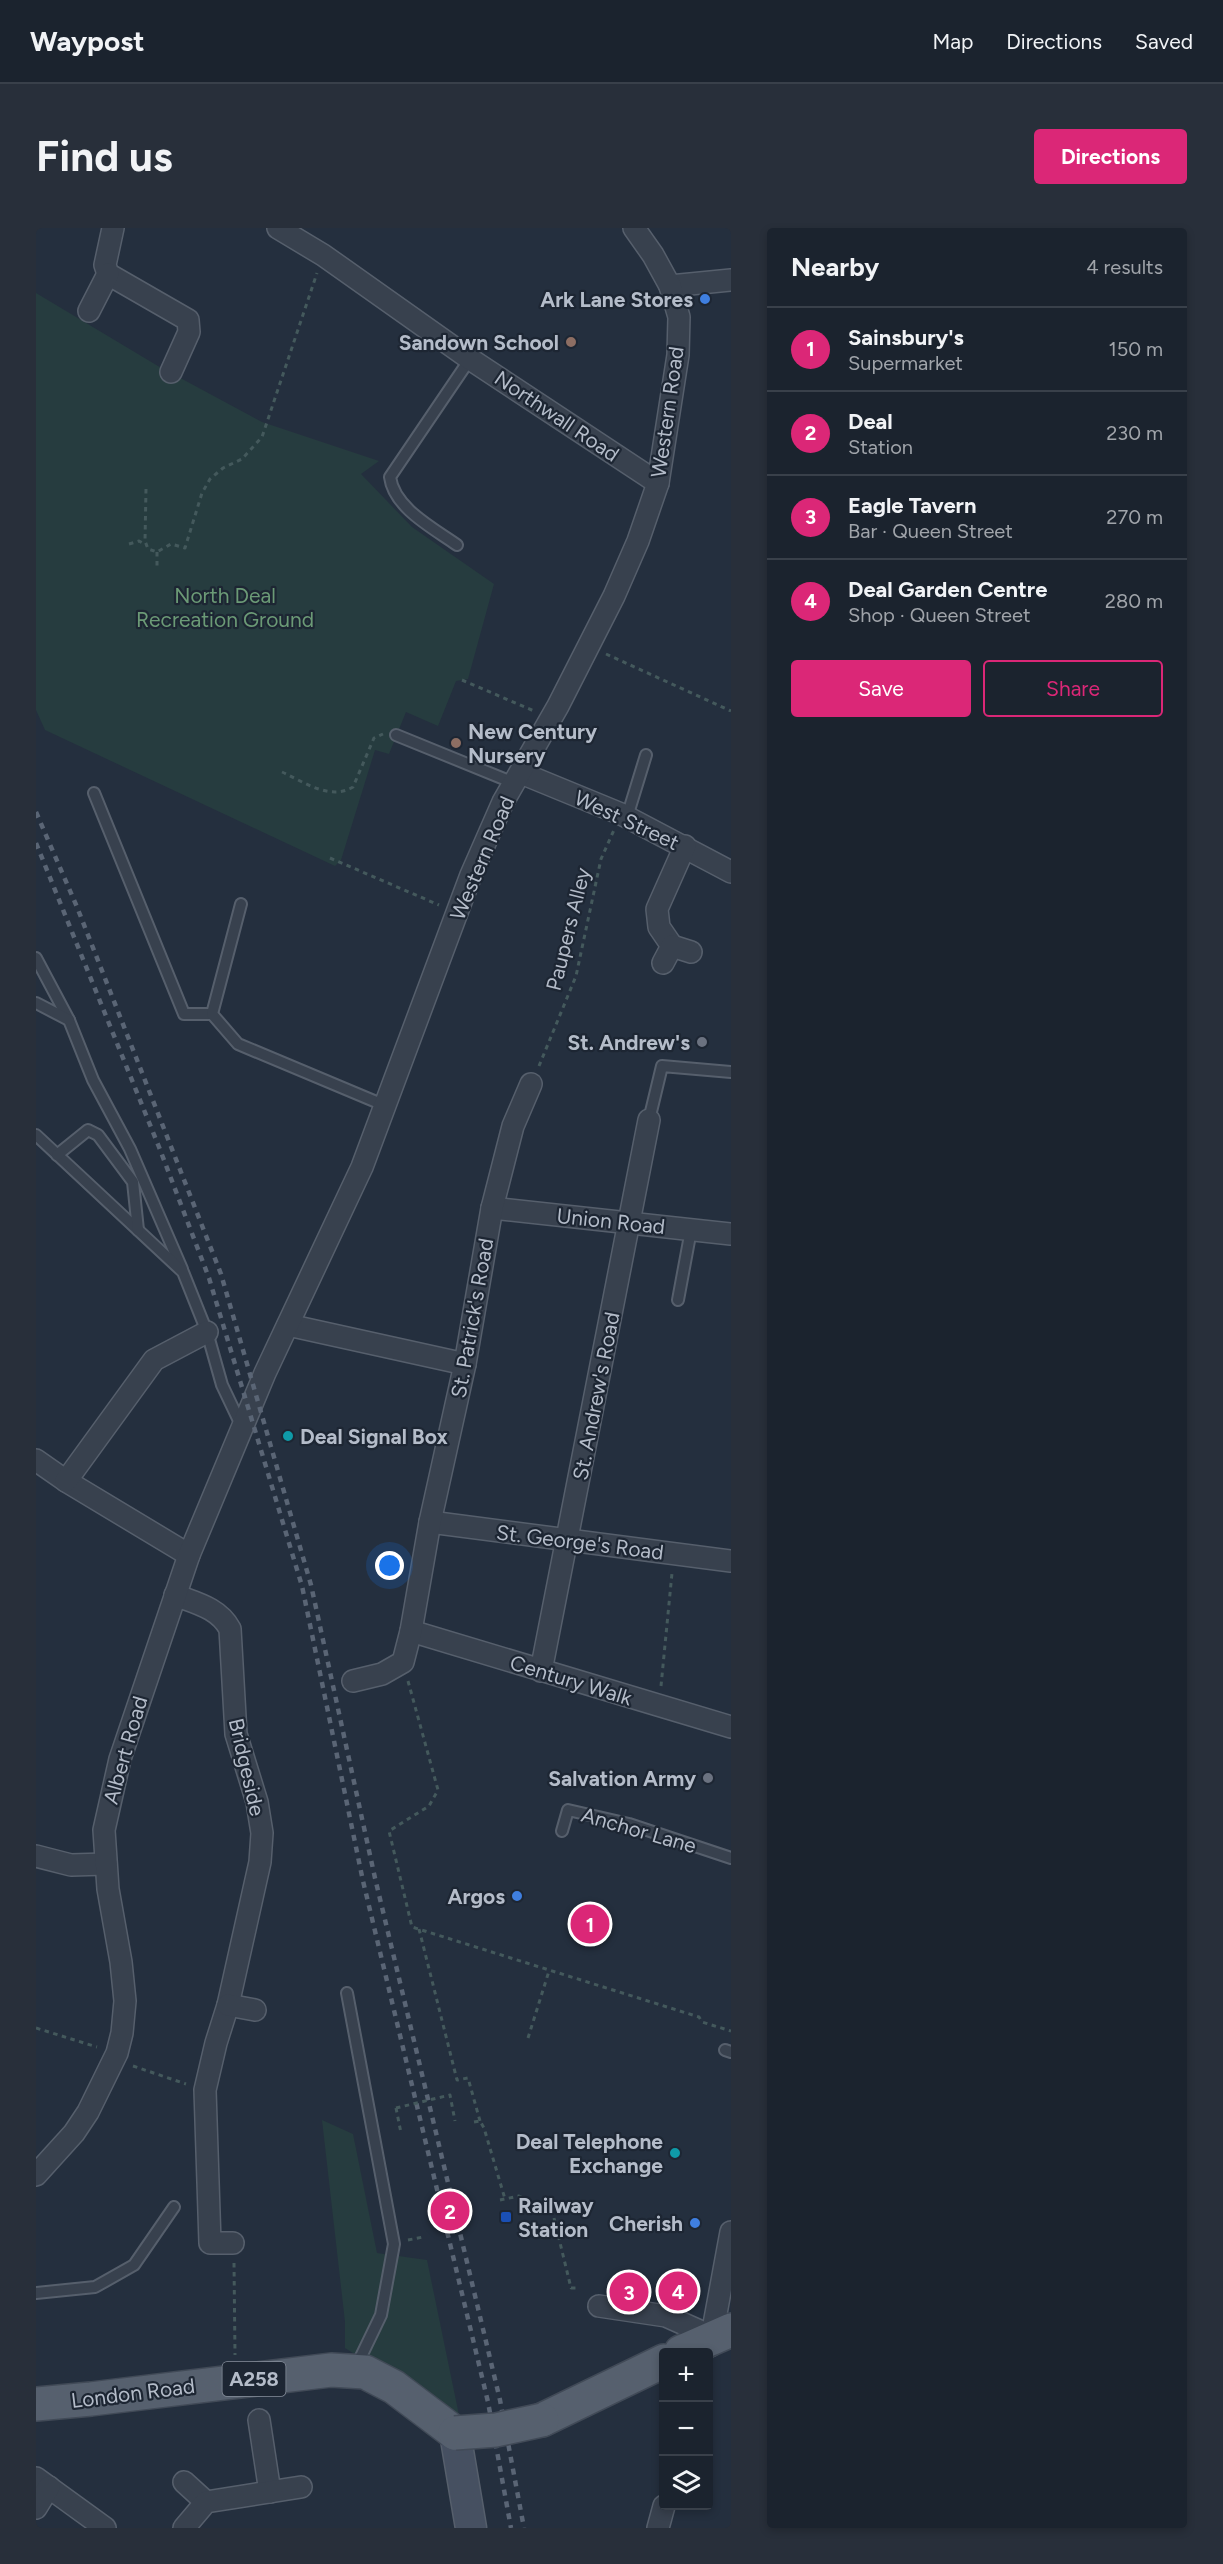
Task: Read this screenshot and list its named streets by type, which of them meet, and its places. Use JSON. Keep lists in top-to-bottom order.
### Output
{
  "streets": {
    "main road": ["A258", "London Road"],
    "street": [
      "Western Road",
      "Northwall Road",
      "West Street",
      "Union Road",
      "St. Patrick's Road",
      "St. Andrew's Road",
      "St. George's Road",
      "Century Walk",
      "Albert Road",
      "Bridgeside"
    ],
    "lane": ["Anchor Lane"],
    "path": ["Paupers Alley"]
  },
  "crossings": [
    ["Western Road", "Northwall Road"],
    ["Western Road", "West Street"],
    ["Western Road", "Albert Road"],
    ["West Street", "Paupers Alley"],
    ["Paupers Alley", "St. Patrick's Road"],
    ["Union Road", "St. Patrick's Road"],
    ["Union Road", "St. Andrew's Road"],
    ["St. Patrick's Road", "St. George's Road"],
    ["St. Patrick's Road", "Century Walk"],
    ["St. Andrew's Road", "St. George's Road"],
    ["St. Andrew's Road", "Century Walk"],
    ["Albert Road", "Bridgeside"]
  ],
  "parks": ["North Deal Recreation Ground"],
  "places": {
    "other": [
      "Ark Lane Stores",
      "Sandown School",
      "New Century Nursery",
      "St. Andrew's",
      "Deal Signal Box",
      "Salvation Army",
      "Argos",
      "Deal Telephone Exchange",
      "Cherish"
    ],
    "transit": ["Railway Station"]
  },
  "page": {
    "header": "Waypost",
    "nav": ["Map", "Directions", "Saved"],
    "buttons": [
      "Directions",
      ["Save", "Share"]
    ],
    "title": "Find us",
    "heading": ["Nearby", "4 results"],
    "list": [
      {
        "mark": "1",
        "name": "Sainsbury's",
        "note": "Supermarket",
        "value": "150 m"
      },
      {
        "mark": "2",
        "name": "Deal",
        "note": "Station",
        "value": "230 m"
      },
      {
        "mark": "3",
        "name": "Eagle Tavern",
        "note": "Bar · Queen Street",
        "value": "270 m"
      },
      {
        "mark": "4",
        "name": "Deal Garden Centre",
        "note": "Shop · Queen Street",
        "value": "280 m"
      }
    ],
    "pins": [
      "1",
      "2",
      "4",
      "3"
    ],
    "map_buttons": ["+", "−"]
  }
}
